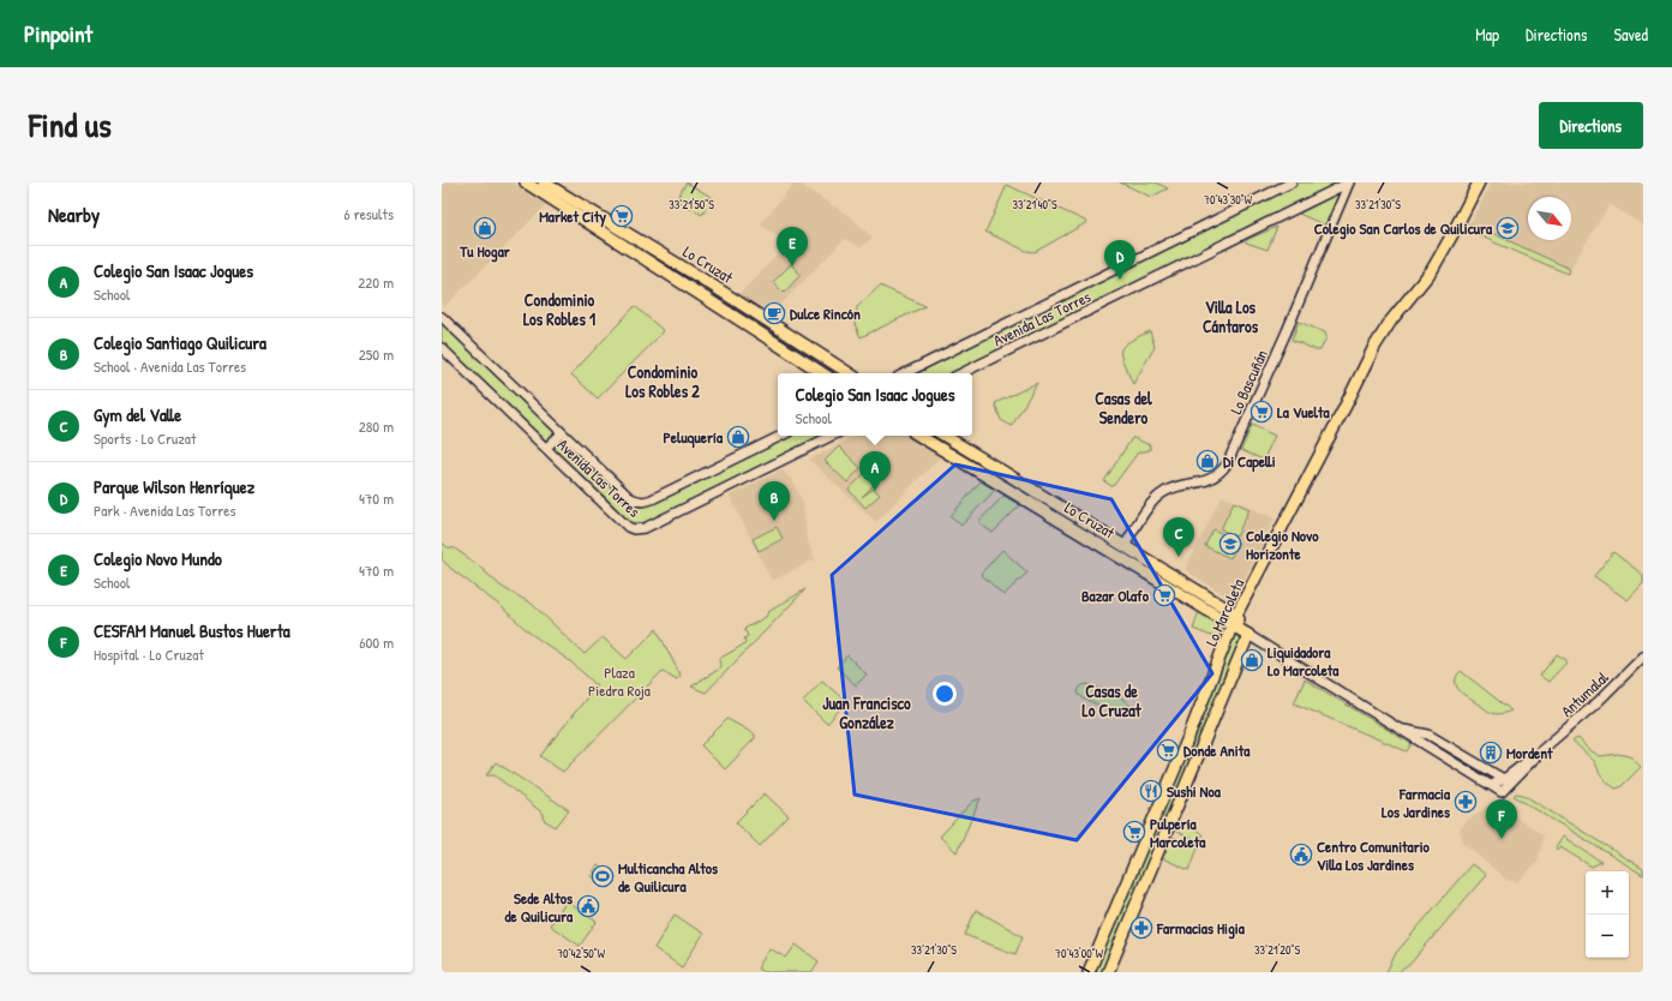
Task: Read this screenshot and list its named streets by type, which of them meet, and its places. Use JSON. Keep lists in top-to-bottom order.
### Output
{
  "streets": {
    "main road": ["Lo Cruzat", "Lo Marcoleta"],
    "street": ["Avenida Las Torres", "Lo Bascuñán", "Antumalal"]
  },
  "crossings": [
    ["Lo Cruzat", "Lo Bascuñán"],
    ["Lo Cruzat", "Lo Marcoleta"],
    ["Lo Cruzat", "Antumalal"],
    ["Avenida Las Torres", "Lo Bascuñán"]
  ],
  "districts": [
    "Condominio Los Robles 1",
    "Villa Los Cántaros",
    "Condominio Los Robles 2",
    "Casas del Sendero",
    "Casas de Lo Cruzat",
    "Juan Francisco González"
  ],
  "parks": ["Plaza Piedra Roja"],
  "places": {
    "supermarket": [
      "Market City",
      "La Vuelta",
      "Bazar Olafo",
      "Donde Anita",
      "Pulpería Marcoleta"
    ],
    "shop": [
      "Tu Hogar",
      "Peluquería",
      "Di Capelli",
      "Liquidadora Lo Marcoleta"
    ],
    "school or university": ["Colegio San Carlos de Quilicura", "Colegio Novo Horizonte"],
    "cafe": ["Dulce Rincón"],
    "building": ["Mordent"],
    "restaurant": ["Sushi Noa"],
    "pharmacy": ["Farmacia Los Jardines", "Farmacias Higia"],
    "public building": ["Centro Comunitario Villa Los Jardines", "Sede Altos de Quilicura"],
    "sports": ["Multicancha Altos de Quilicura"]
  },
  "north": "bottom right",
  "page": {
    "header": "Pinpoint",
    "nav": ["Map", "Directions", "Saved"],
    "title": "Find us",
    "buttons": "Directions",
    "heading": ["Nearby", "6 results"],
    "pins": [
      "E",
      "D",
      "A",
      "B",
      "C",
      "F"
    ],
    "list": [
      {
        "mark": "A",
        "name": "Colegio San Isaac Jogues",
        "note": "School",
        "value": "220 m"
      },
      {
        "mark": "B",
        "name": "Colegio Santiago Quilicura",
        "note": "School · Avenida Las Torres",
        "value": "250 m"
      },
      {
        "mark": "C",
        "name": "Gym del Valle",
        "note": "Sports · Lo Cruzat",
        "value": "280 m"
      },
      {
        "mark": "D",
        "name": "Parque Wilson Henríquez",
        "note": "Park · Avenida Las Torres",
        "value": "470 m"
      },
      {
        "mark": "E",
        "name": "Colegio Novo Mundo",
        "note": "School",
        "value": "470 m"
      },
      {
        "mark": "F",
        "name": "CESFAM Manuel Bustos Huerta",
        "note": "Hospital · Lo Cruzat",
        "value": "600 m"
      }
    ],
    "popup": ["Colegio San Isaac Jogues", "School"],
    "map_buttons": ["+", "−"]
  },
  "coordinates": [
    "70°43'30\"W",
    "33°21'50\"S",
    "33°21'40\"S",
    "33°21'30\"S",
    "33°21'20\"S",
    "70°42'50\"W",
    "70°43'00\"W"
  ]
}
